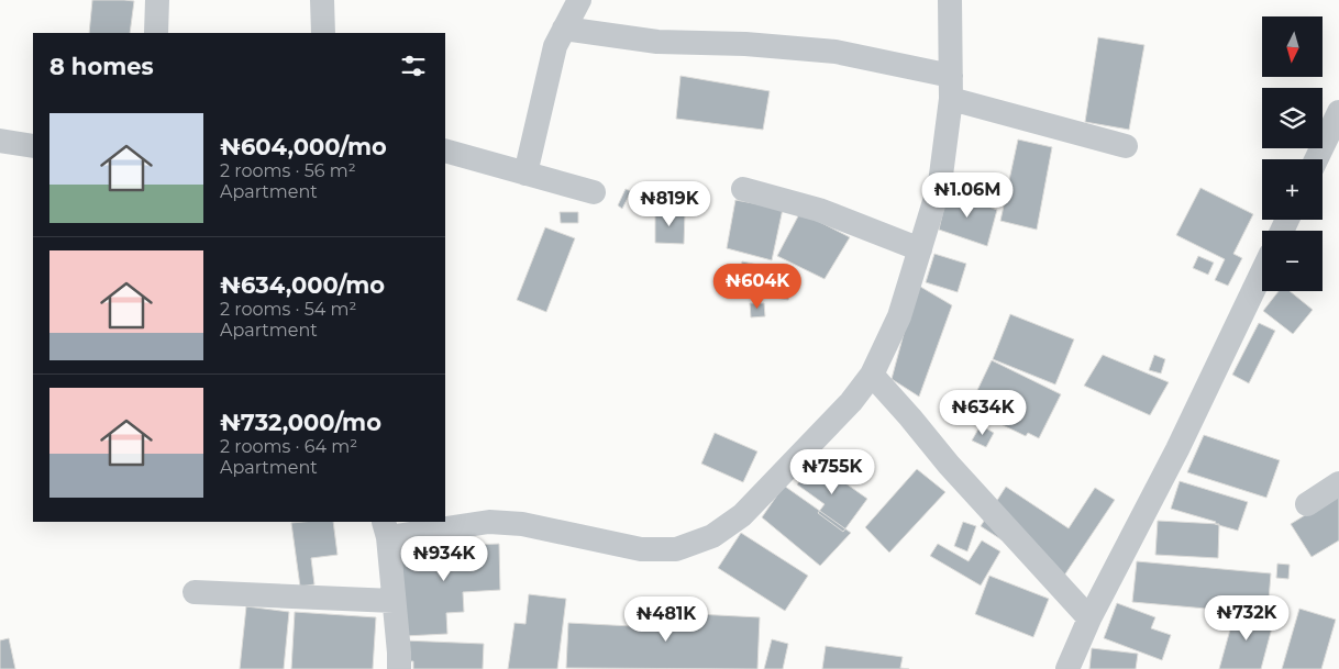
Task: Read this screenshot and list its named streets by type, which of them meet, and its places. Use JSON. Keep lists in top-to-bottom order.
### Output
{
  "north": "bottom",
  "page": {
    "map_buttons": ["+", "−"],
    "heading": "8 homes",
    "list": [
      {
        "name": "₦604,000/mo",
        "note": "2 rooms · 56 m² · Apartment"
      },
      {
        "name": "₦634,000/mo",
        "note": "2 rooms · 54 m² · Apartment"
      },
      {
        "name": "₦732,000/mo",
        "note": "2 rooms · 64 m² · Apartment"
      }
    ],
    "price": [
      "₦1.06M",
      "₦819K",
      "₦604K",
      "₦634K",
      "₦755K",
      "₦934K",
      "₦732K",
      "₦481K"
    ]
  }
}
